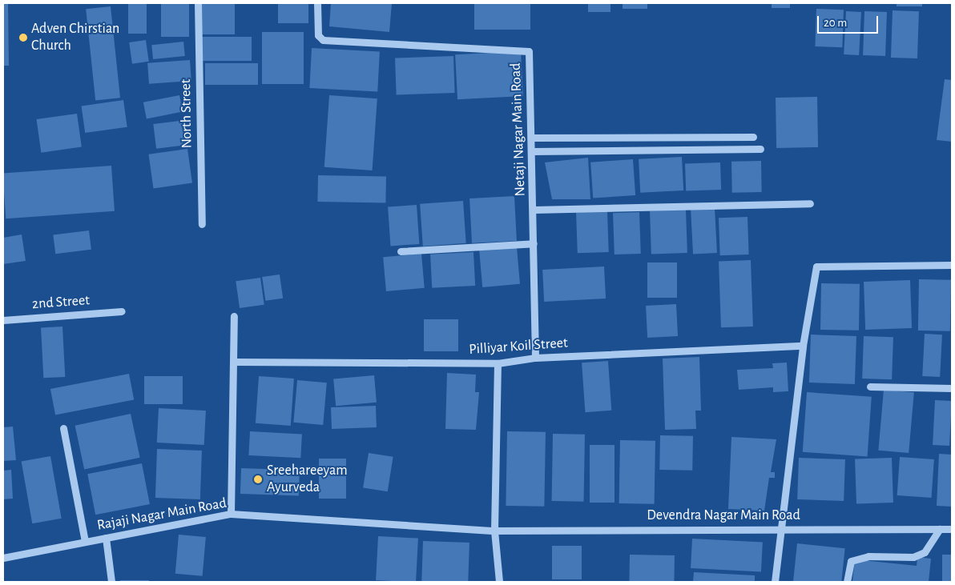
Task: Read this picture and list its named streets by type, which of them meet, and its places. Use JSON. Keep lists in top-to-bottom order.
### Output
{
  "streets": {
    "street": [
      "North Street",
      "Netaji Nagar Main Road",
      "2nd Street",
      "Pilliyar Koil Street",
      "Rajaji Nagar Main Road",
      "Devendra Nagar Main Road"
    ]
  },
  "crossings": [
    ["Netaji Nagar Main Road", "Pilliyar Koil Street"],
    ["Rajaji Nagar Main Road", "Devendra Nagar Main Road"]
  ],
  "places": ["Adven Chirstian Church", "Sreehareeyam Ayurveda"],
  "scale_bar": "20 m"
}
